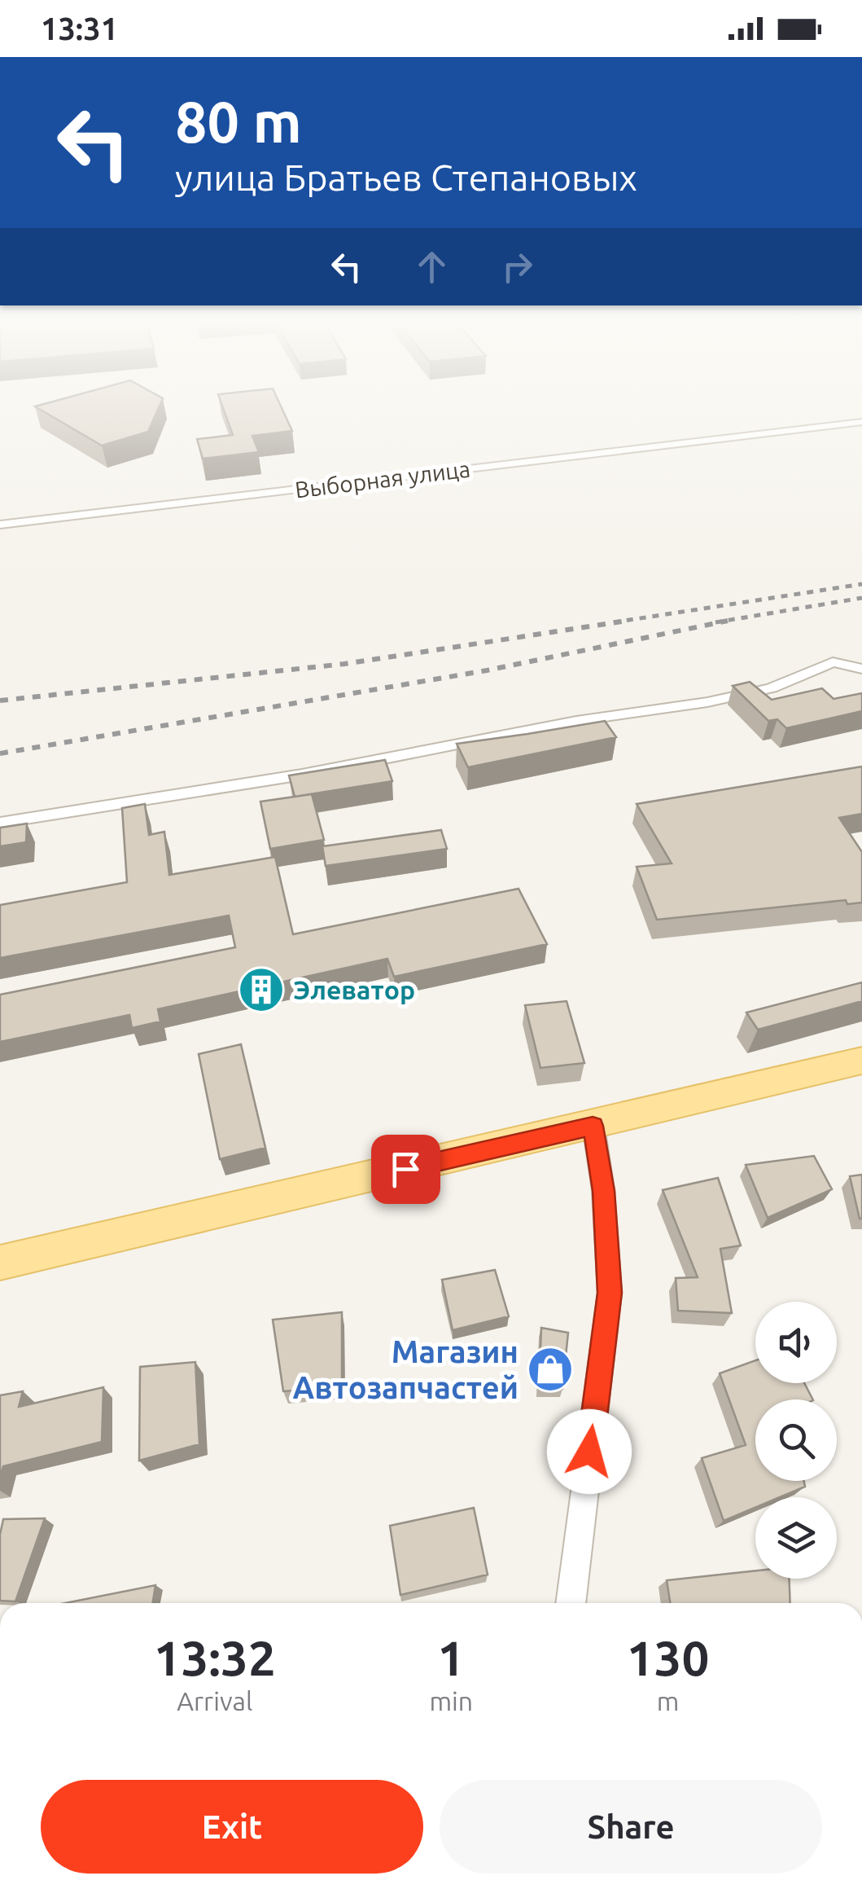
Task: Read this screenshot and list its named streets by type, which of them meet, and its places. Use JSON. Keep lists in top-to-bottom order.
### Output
{
  "streets": {
    "street": ["Выборная улица"]
  },
  "places": {
    "building": ["Элеватор"],
    "shop": ["Магазин Автозапчастей"]
  },
  "page": {
    "status": "13:31",
    "turn": ["80 m", "улица Братьев Степановых"],
    "eta": [
      "13:32",
      "Arrival",
      "1",
      "min",
      "130",
      "m"
    ],
    "buttons": ["Exit", "Share"]
  }
}
